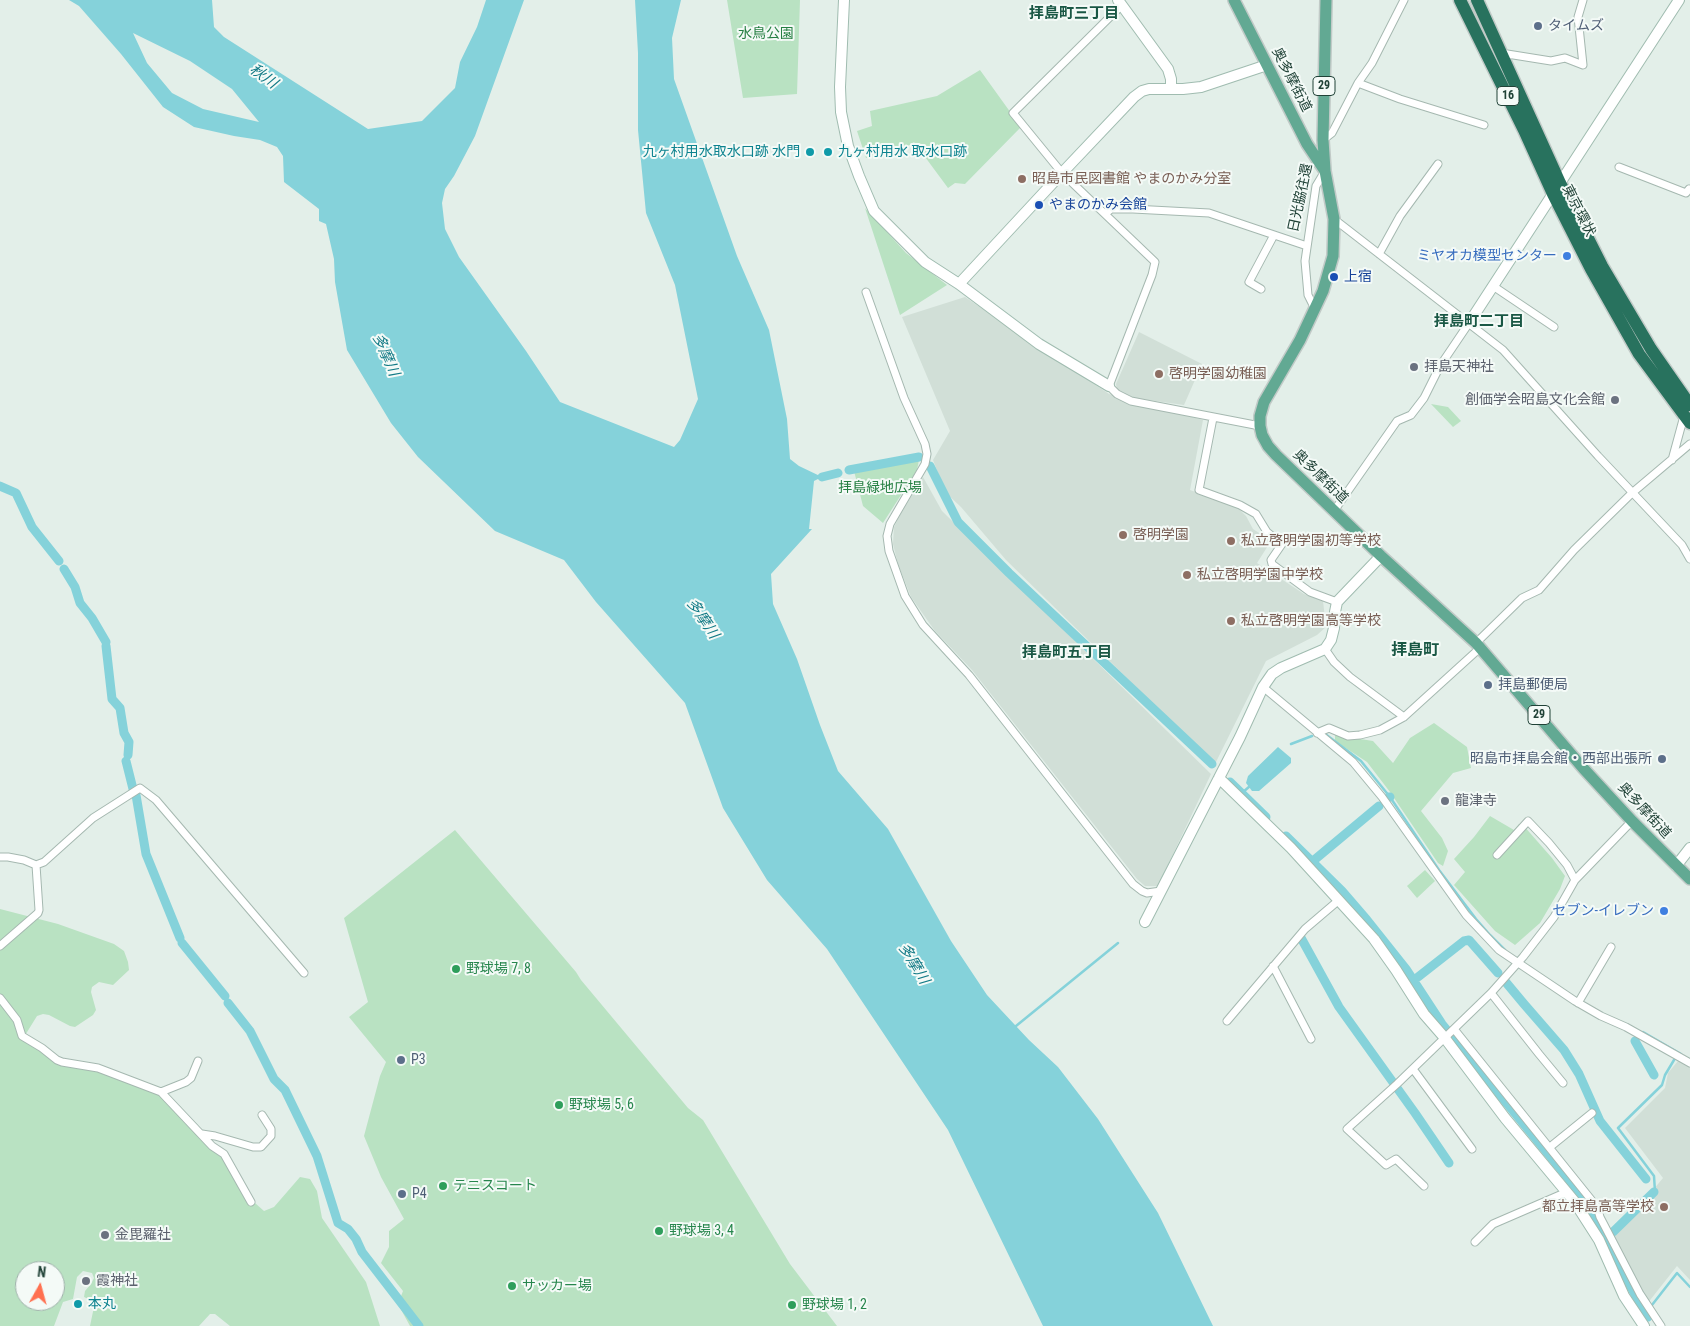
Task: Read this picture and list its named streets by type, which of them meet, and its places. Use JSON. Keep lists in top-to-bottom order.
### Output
{
  "streets": {
    "highway": ["16", "東京環状"],
    "main road": ["奥多摩街道", "29", "日光脇往還"]
  },
  "crossings": [
    ["奥多摩街道", "日光脇往還"]
  ],
  "districts": [
    "拝島町三丁目",
    "拝島町二丁目",
    "拝島町",
    "拝島町五丁目"
  ],
  "water": ["秋川", "多摩川"],
  "parks": ["水鳥公園", "拝島緑地広場"],
  "places": [
    "タイムズ",
    "九ヶ村用水取水口跡 水門",
    "九ヶ村用水 取水口跡",
    "昭島市民図書館 やまのかみ分室",
    "やまのかみ会館",
    "ミヤオカ模型センター",
    "上宿",
    "拝島天神社",
    "啓明学園幼稚園",
    "創価学会昭島文化会館",
    "啓明学園",
    "私立啓明学園初等学校",
    "私立啓明学園中学校",
    "私立啓明学園高等学校",
    "拝島郵便局",
    "昭島市拝島会館・西部出張所",
    "龍津寺",
    "セブン-イレブン",
    "野球場 7, 8",
    "P3",
    "野球場 5, 6",
    "テニスコート",
    "P4",
    "都立拝島高等学校",
    "野球場 3, 4",
    "金毘羅社",
    "霞神社",
    "サッカー場",
    "本丸",
    "野球場 1, 2"
  ],
  "north": "top"
}
